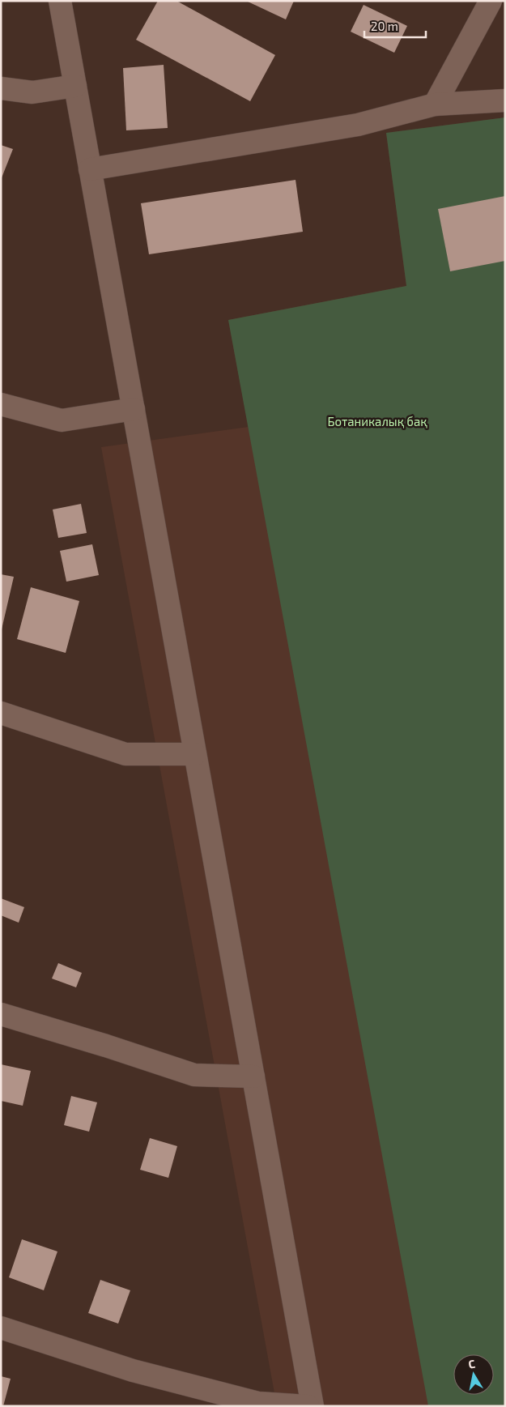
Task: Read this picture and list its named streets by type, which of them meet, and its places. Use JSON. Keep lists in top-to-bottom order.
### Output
{
  "parks": ["Ботаникалық бақ"],
  "scale_bar": "20 m",
  "north": "top"
}
